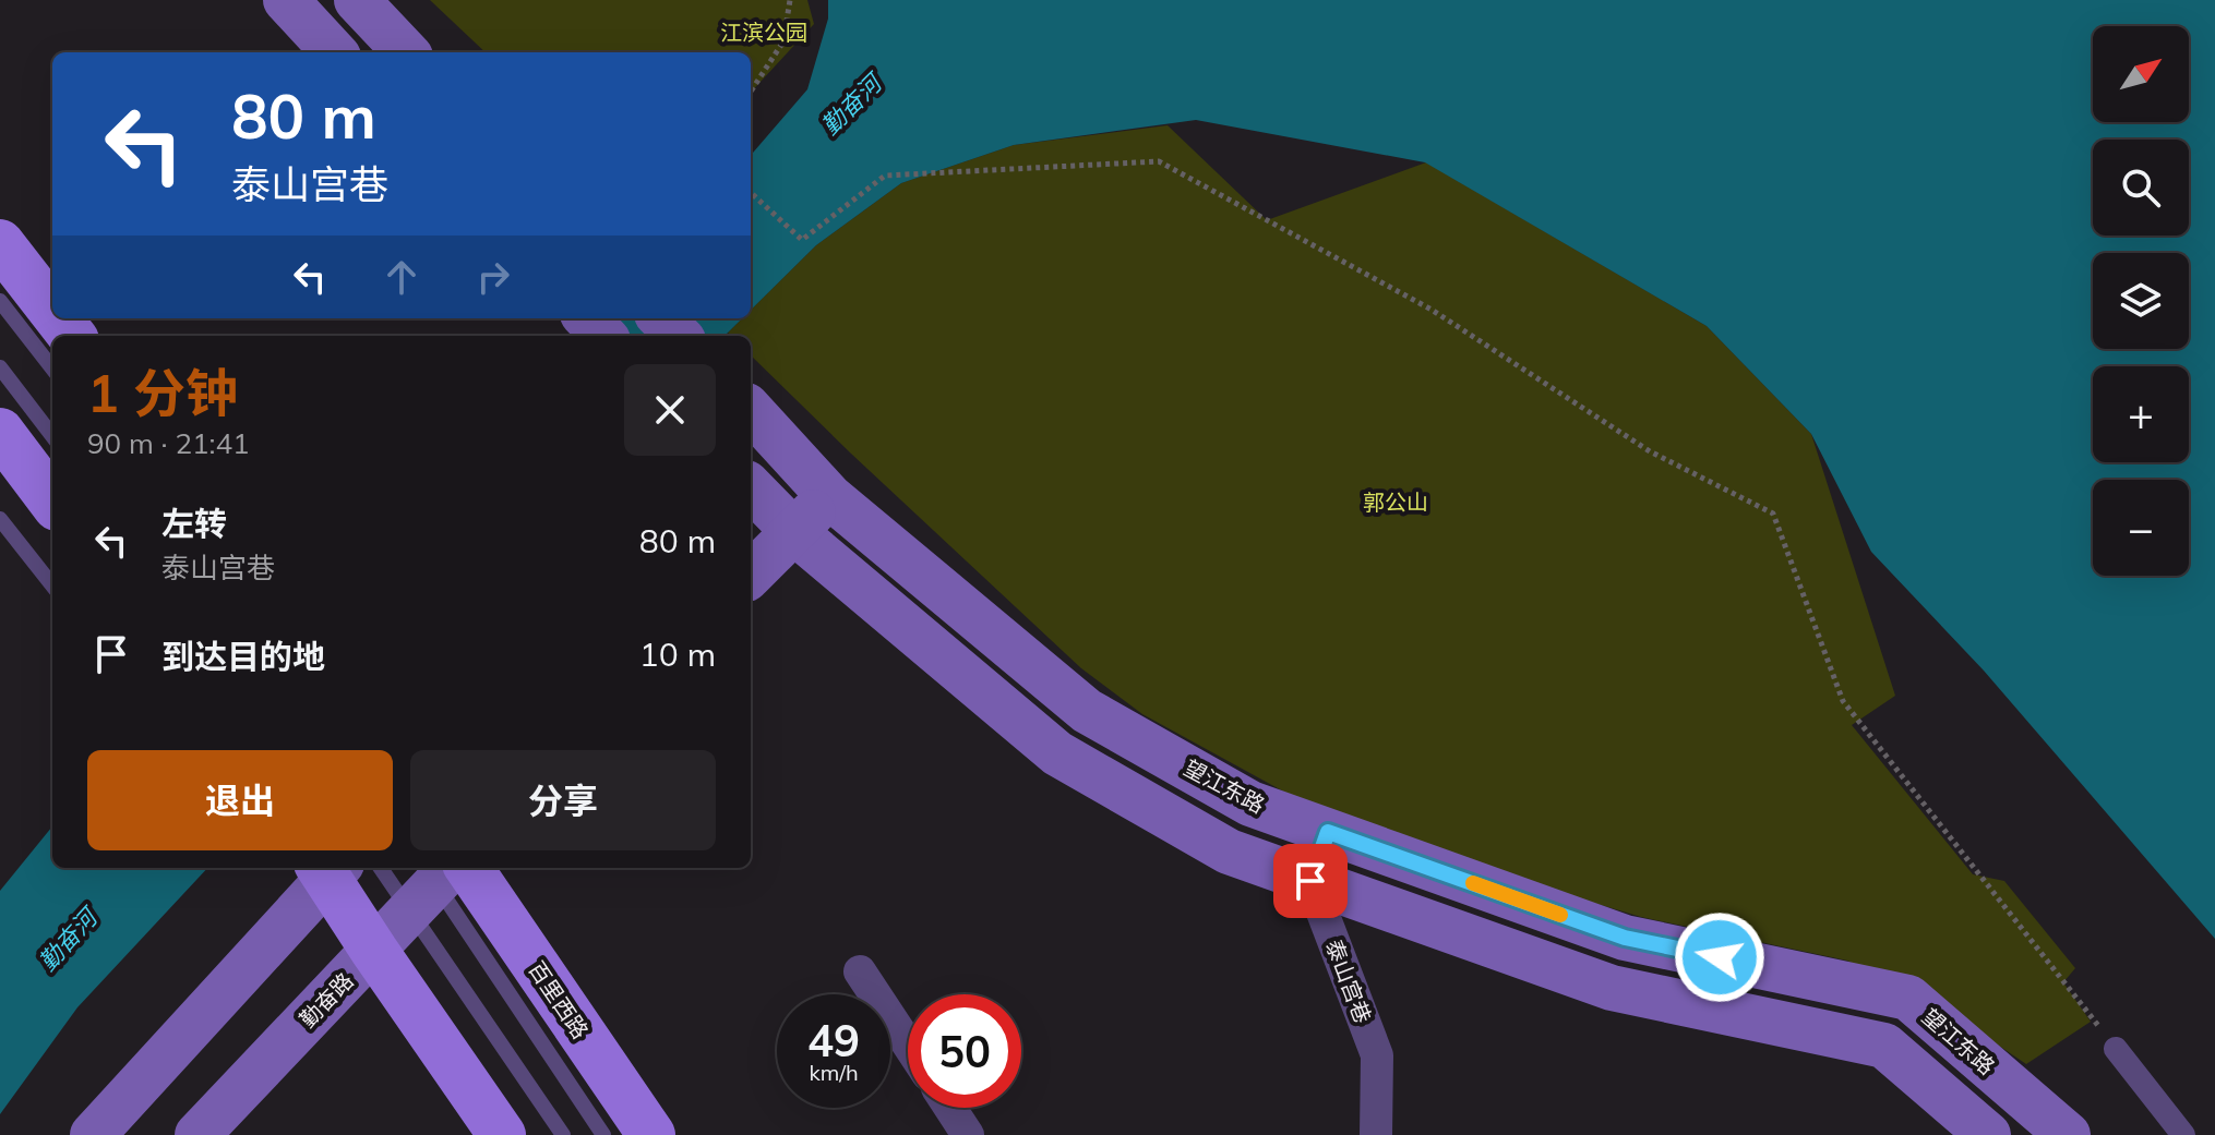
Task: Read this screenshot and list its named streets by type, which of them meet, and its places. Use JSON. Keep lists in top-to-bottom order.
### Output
{
  "streets": {
    "main road": ["望江东路", "勤奋路", "百里西路"],
    "street": ["泰山宫巷"]
  },
  "crossings": [
    ["勤奋路", "百里西路"]
  ],
  "water": ["勤奋河"],
  "parks": ["江滨公园", "郭公山"],
  "north": "top right",
  "page": {
    "map_buttons": ["+", "−"],
    "turn": ["80 m", "泰山宫巷"],
    "heading": ["1 分钟", "90 m · 21:41"],
    "list": [
      {
        "name": "左转",
        "note": "泰山宫巷",
        "value": "80 m"
      },
      {
        "name": "到达目的地",
        "value": "10 m"
      }
    ],
    "buttons": ["退出", "分享"],
    "speed": "49 km/h",
    "limit": "50"
  }
}
